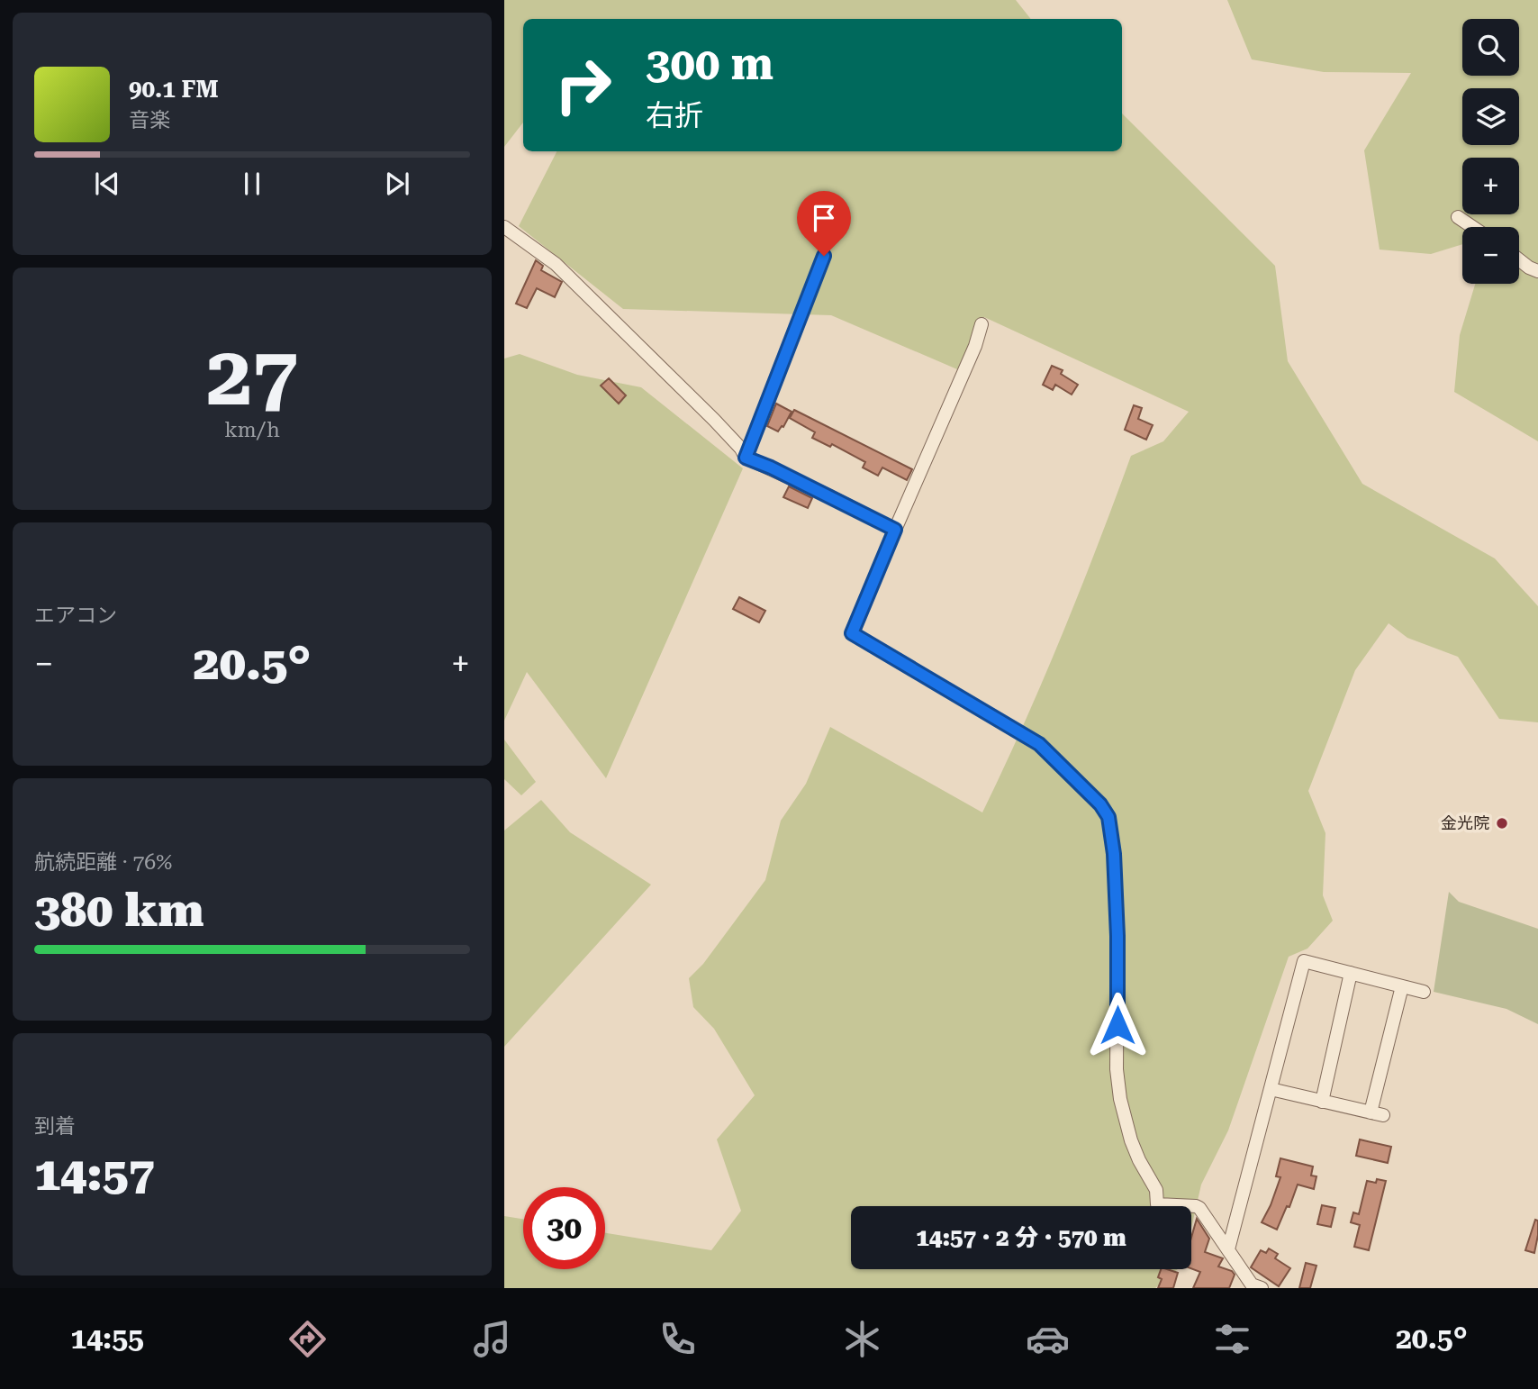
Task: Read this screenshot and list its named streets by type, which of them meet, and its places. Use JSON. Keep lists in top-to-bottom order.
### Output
{
  "places": ["金光院"],
  "page": {
    "map_buttons": ["+", "−"],
    "turn": ["300 m", "右折"],
    "song": ["90.1 FM", "音楽"],
    "tile": [
      ["27", "km/h"],
      "エアコン",
      ["航続距離 · 76%", "380 km"],
      ["到着", "14:57"]
    ],
    "heat": ["−", "20.5°", "+"],
    "limit": "30",
    "trip": "14:57 · 2 分 · 570 m",
    "tabs": ["14:55", "20.5°"]
  }
}
